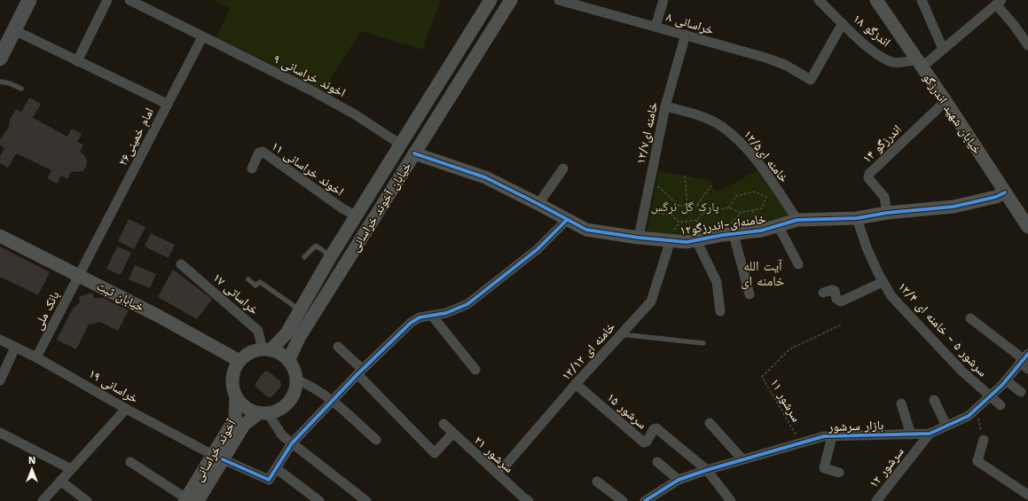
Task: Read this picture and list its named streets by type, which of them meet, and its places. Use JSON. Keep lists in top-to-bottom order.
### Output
{
  "streets": {
    "main road": [
      "خیابان شهید اندرزگو",
      "خیابان آخوند خراسانی",
      "خامنه‌ای-اندرزگو۱۲",
      "خیابان ثبت",
      "آخوند خراسانی"
    ],
    "street": [
      "خراسانی ۸",
      "اندزگو ۱۸",
      "اخوند خراسانی ۹",
      "خامنه ای۱۲/۷",
      "امام خمینی۲۶",
      "اندرزگو ۱۴",
      "خامنه ای۱۲/۵",
      "اخوند خراسانی ۱۱",
      "خراساتی ۱۷",
      "بانک ملی",
      "سرشور ۵ - خامنه ای ۱۲/۴",
      "خامنه ای ۱۲/۱۲",
      "خراسانی ۱۹",
      "سرشور ۱۵",
      "بازار سرشور",
      "سرشور ۲۱",
      "سرشور ۱۲"
    ],
    "path": ["سرشور ۱۱"]
  },
  "crossings": [
    ["خراسانی ۸", "اندزگو ۱۸"],
    ["خراسانی ۸", "خامنه ای۱۲/۷"],
    ["اندزگو ۱۸", "خیابان شهید اندرزگو"],
    ["اخوند خراسانی ۹", "خیابان آخوند خراسانی"],
    ["خیابان شهید اندرزگو", "اندرزگو ۱۴"],
    ["خیابان شهید اندرزگو", "خامنه‌ای-اندرزگو۱۲"],
    ["خامنه ای۱۲/۷", "خامنه ای۱۲/۵"],
    ["خامنه ای۱۲/۷", "خامنه‌ای-اندرزگو۱۲"],
    ["امام خمینی۲۶", "خیابان ثبت"],
    ["امام خمینی۲۶", "بانک ملی"],
    ["اندرزگو ۱۴", "خامنه‌ای-اندرزگو۱۲"],
    ["خامنه ای۱۲/۵", "خامنه‌ای-اندرزگو۱۲"],
    ["اخوند خراسانی ۱۱", "خیابان آخوند خراسانی"],
    ["خیابان آخوند خراسانی", "خامنه‌ای-اندرزگو۱۲"],
    ["خیابان آخوند خراسانی", "خراساتی ۱۷"],
    ["خیابان آخوند خراسانی", "خیابان ثبت"],
    ["خیابان آخوند خراسانی", "آخوند خراسانی"],
    ["خامنه‌ای-اندرزگو۱۲", "سرشور ۵ - خامنه ای ۱۲/۴"],
    ["خامنه‌ای-اندرزگو۱۲", "خامنه ای ۱۲/۱۲"],
    ["خراساتی ۱۷", "خیابان ثبت"],
    ["خراساتی ۱۷", "آخوند خراسانی"],
    ["خیابان ثبت", "بانک ملی"],
    ["خیابان ثبت", "آخوند خراسانی"],
    ["بانک ملی", "خراسانی ۱۹"],
    ["سرشور ۵ - خامنه ای ۱۲/۴", "بازار سرشور"],
    ["خامنه ای ۱۲/۱۲", "سرشور ۱۵"],
    ["خراسانی ۱۹", "آخوند خراسانی"],
    ["سرشور ۱۱", "بازار سرشور"],
    ["سرشور ۱۵", "بازار سرشور"],
    ["بازار سرشور", "سرشور ۱۲"]
  ],
  "districts": ["آیت الله خامنه ای"],
  "parks": ["پارک گل نرگس"],
  "north": "top"
}
